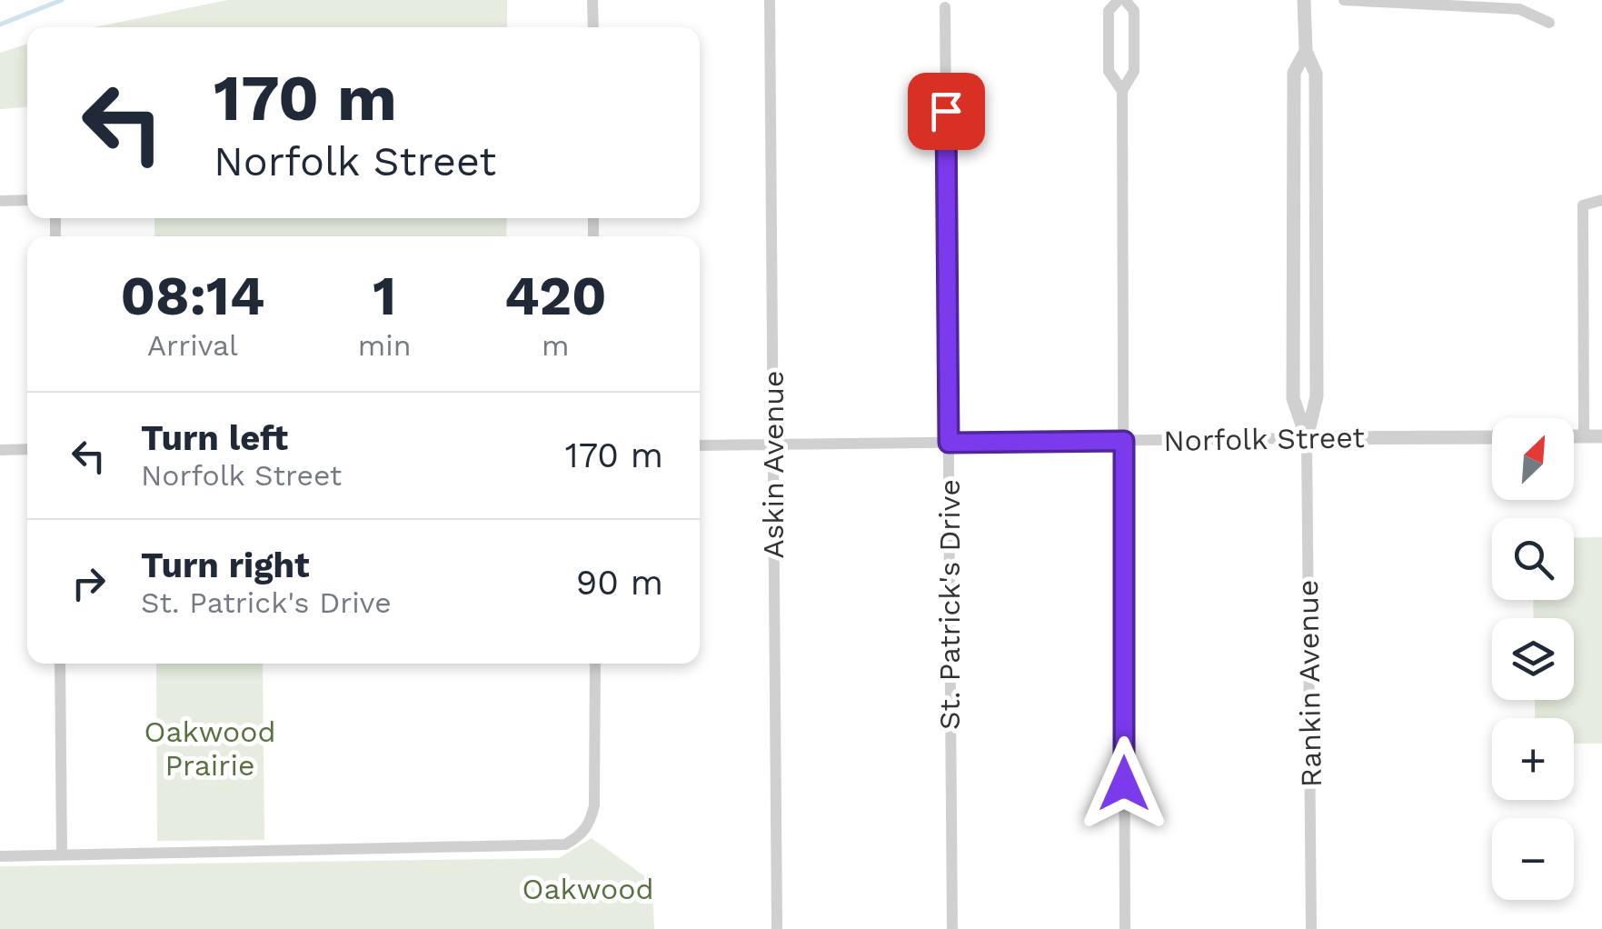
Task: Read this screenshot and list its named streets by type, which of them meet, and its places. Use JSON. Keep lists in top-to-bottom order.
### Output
{
  "streets": {
    "street": [
      "Norfolk Street",
      "Askin Avenue",
      "St. Patrick's Drive",
      "Rankin Avenue"
    ]
  },
  "crossings": [
    ["Norfolk Street", "Askin Avenue"],
    ["Norfolk Street", "St. Patrick's Drive"],
    ["Norfolk Street", "Rankin Avenue"]
  ],
  "parks": ["Oakwood Prairie", "Oakwood"],
  "north": "top right",
  "page": {
    "turn": ["170 m", "Norfolk Street"],
    "eta": [
      "08:14",
      "Arrival",
      "1",
      "min",
      "420",
      "m"
    ],
    "list": [
      {
        "name": "Turn left",
        "note": "Norfolk Street",
        "value": "170 m"
      },
      {
        "name": "Turn right",
        "note": "St. Patrick's Drive",
        "value": "90 m"
      }
    ],
    "map_buttons": ["+", "−"]
  }
}
